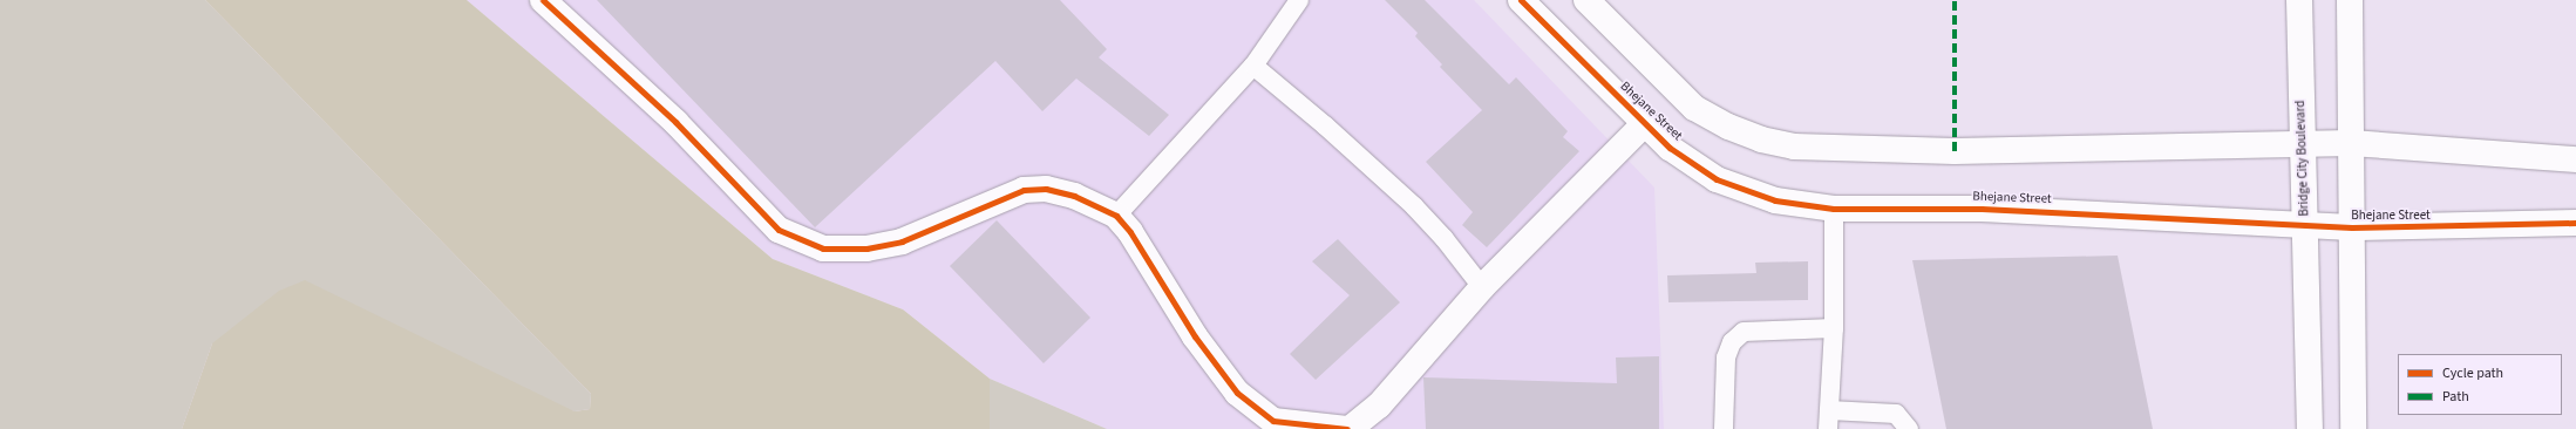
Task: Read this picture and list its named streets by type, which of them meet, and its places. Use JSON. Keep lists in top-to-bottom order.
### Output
{
  "streets": {
    "street": ["Bhejane Street", "Bridge City Boulevard"]
  },
  "crossings": [
    ["Bhejane Street", "Bridge City Boulevard"]
  ],
  "legend": ["Cycle path", "Path"]
}
